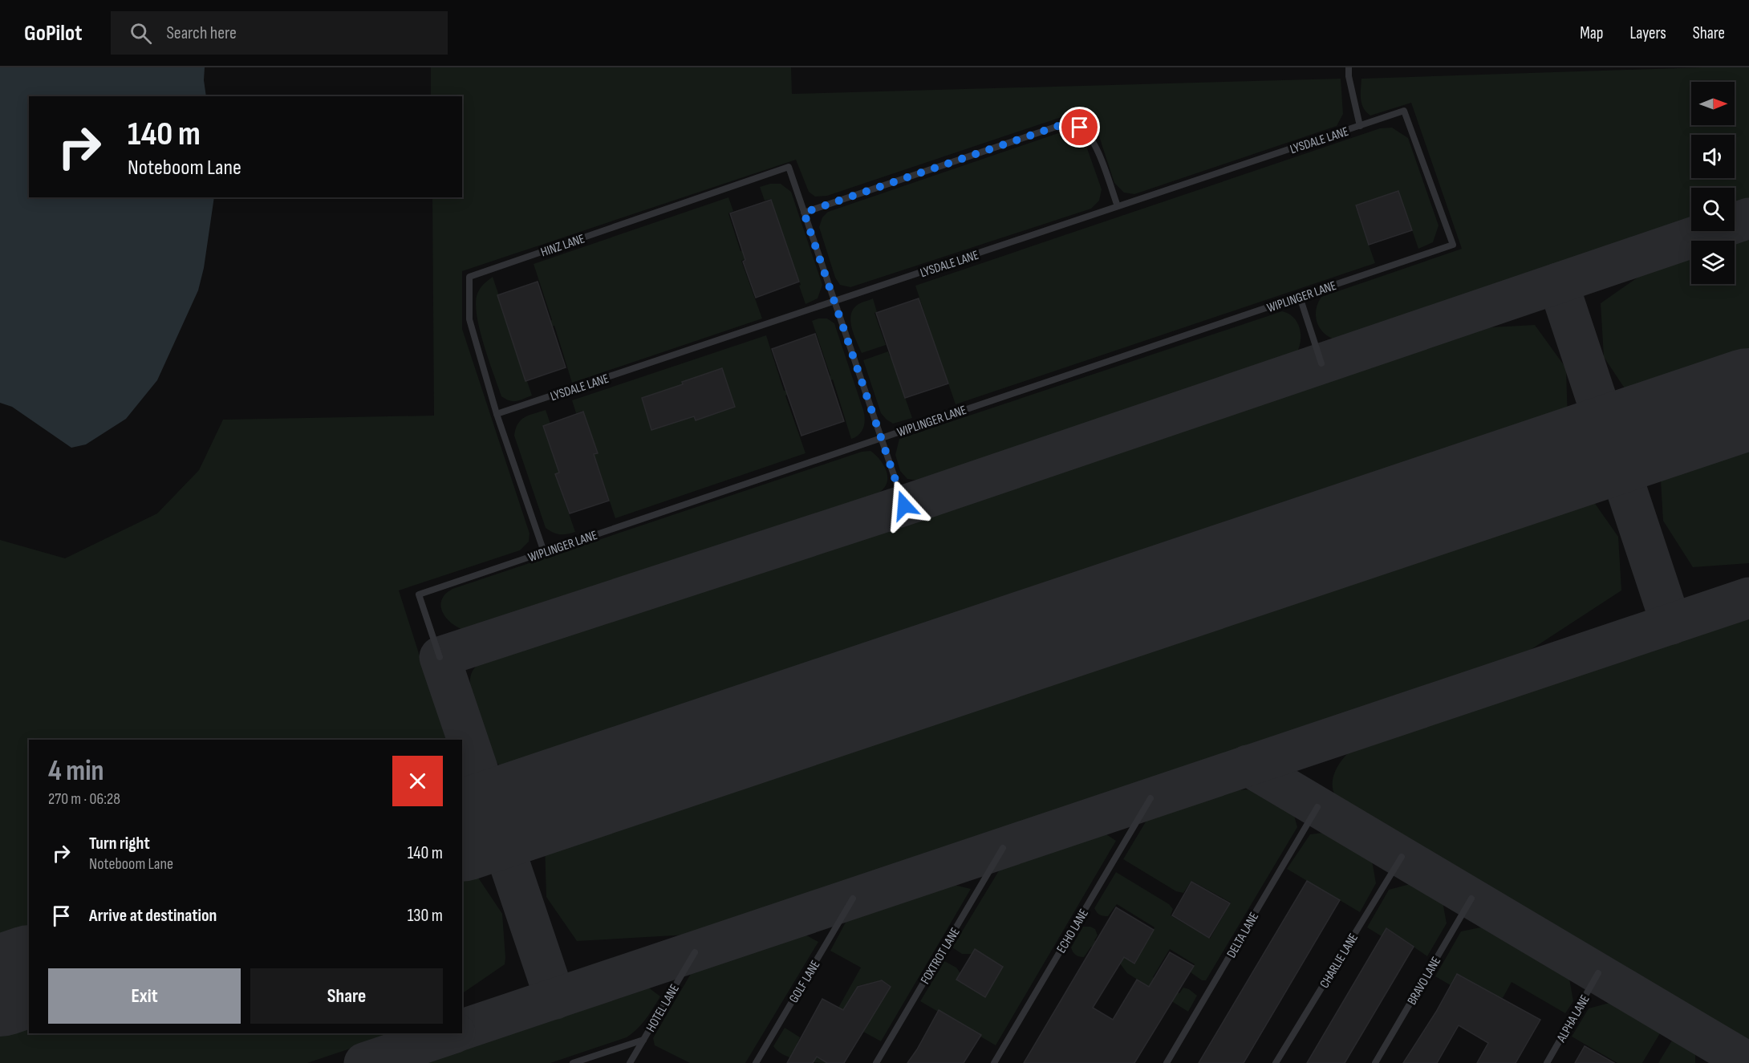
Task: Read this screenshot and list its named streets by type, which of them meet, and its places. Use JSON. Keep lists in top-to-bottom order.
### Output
{
  "streets": {
    "lane": [
      "LYSDALE LANE",
      "HINZ LANE",
      "WIPLINGER LANE",
      "ECHO LANE",
      "DELTA LANE",
      "FOXTROT LANE",
      "CHARLIE LANE",
      "BRAVO LANE",
      "GOLF LANE",
      "HOTEL LANE",
      "ALPHA LANE"
    ]
  },
  "crossings": [
    ["LYSDALE LANE", "HINZ LANE"],
    ["LYSDALE LANE", "WIPLINGER LANE"]
  ],
  "north": "right",
  "page": {
    "header": "GoPilot",
    "search": "Search here",
    "nav": ["Map", "Layers", "Share"],
    "turn": ["140 m", "Noteboom Lane"],
    "heading": ["4 min", "270 m · 06:28"],
    "list": [
      {
        "name": "Turn right",
        "note": "Noteboom Lane",
        "value": "140 m"
      },
      {
        "name": "Arrive at destination",
        "value": "130 m"
      }
    ],
    "buttons": ["Exit", "Share"]
  }
}
